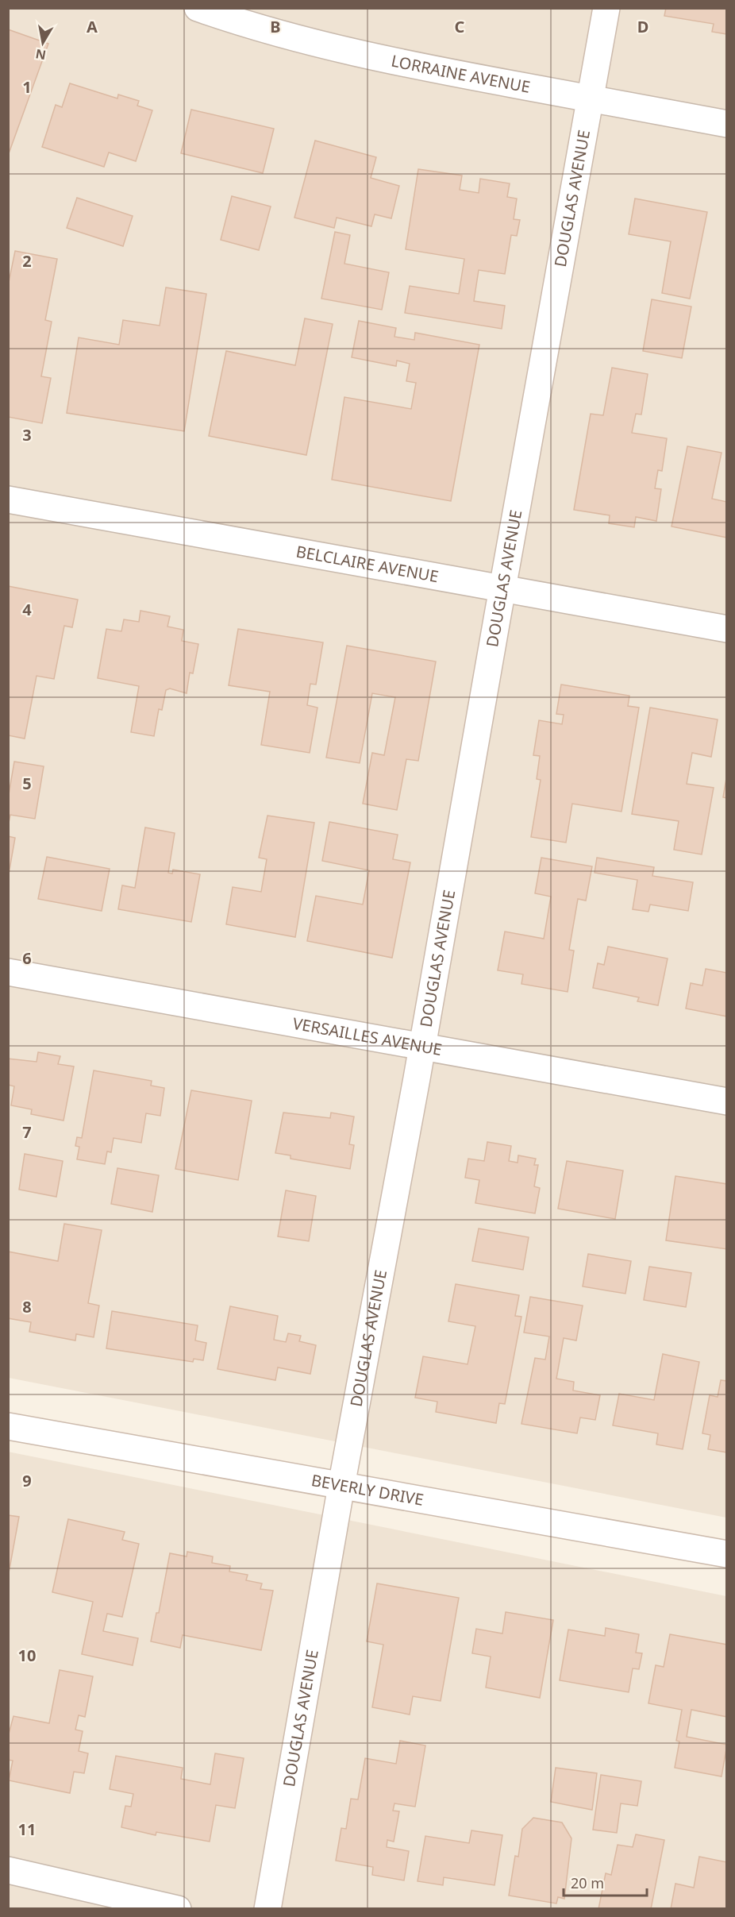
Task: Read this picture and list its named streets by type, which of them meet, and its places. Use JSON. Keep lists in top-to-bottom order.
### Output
{
  "streets": {
    "street": [
      "LORRAINE AVENUE",
      "DOUGLAS AVENUE",
      "BELCLAIRE AVENUE",
      "VERSAILLES AVENUE",
      "BEVERLY DRIVE"
    ]
  },
  "crossings": [
    ["LORRAINE AVENUE", "DOUGLAS AVENUE"],
    ["DOUGLAS AVENUE", "BELCLAIRE AVENUE"],
    ["DOUGLAS AVENUE", "VERSAILLES AVENUE"],
    ["DOUGLAS AVENUE", "BEVERLY DRIVE"]
  ],
  "scale_bar": "20 m",
  "north": "bottom",
  "grid": {
    "columns": [
      "A",
      "B",
      "C",
      "D"
    ],
    "rows": [
      "1",
      "2",
      "3",
      "4",
      "5",
      "6",
      "7",
      "8",
      "9",
      "10",
      "11"
    ]
  }
}
